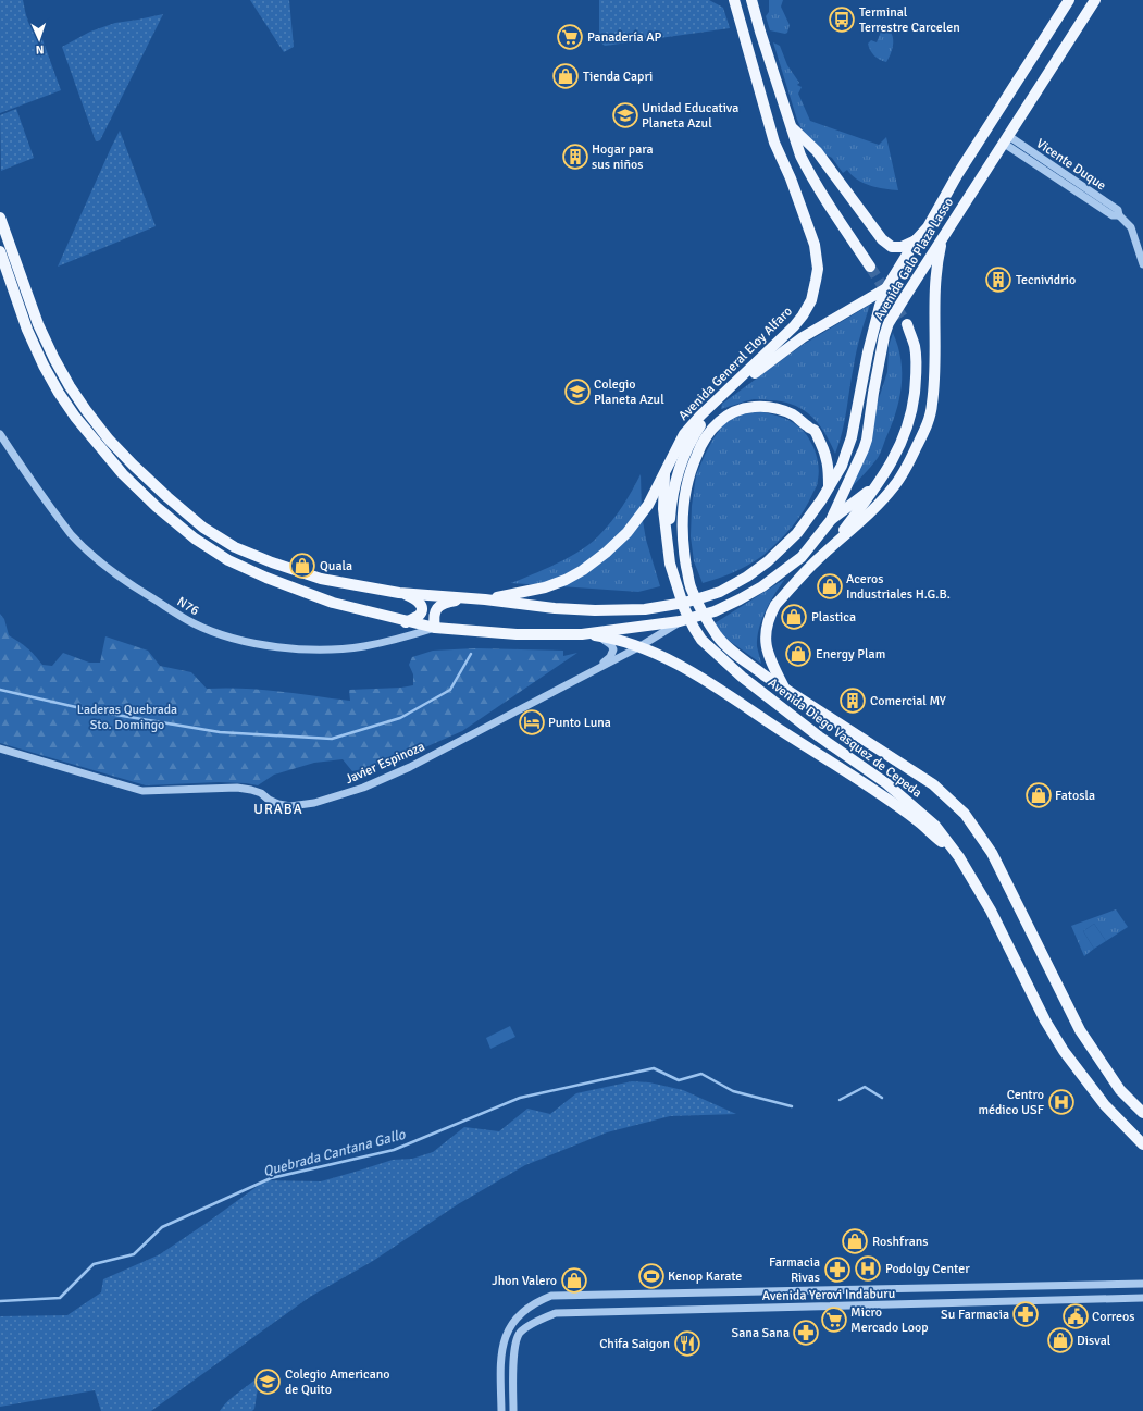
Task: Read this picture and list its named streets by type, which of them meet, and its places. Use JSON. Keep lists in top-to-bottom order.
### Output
{
  "streets": {
    "main road": ["Avenida Galo Plaza Lasso", "Avenida General Eloy Alfaro", "Avenida Diego Vasquez de Cepeda"],
    "street": [
      "Vicente Duque",
      "N76",
      "Javier Espinoza",
      "Avenida Yerovi Indaburu"
    ]
  },
  "crossings": [
    ["Vicente Duque", "Avenida Galo Plaza Lasso"],
    ["Avenida Galo Plaza Lasso", "Avenida General Eloy Alfaro"],
    ["Avenida Galo Plaza Lasso", "N76"],
    ["Avenida Galo Plaza Lasso", "Avenida Diego Vasquez de Cepeda"],
    ["Avenida Galo Plaza Lasso", "Javier Espinoza"]
  ],
  "districts": ["URABA"],
  "water": ["Quebrada Cantana Gallo"],
  "parks": ["Laderas Quebrada Sto. Domingo"],
  "places": {
    "bus stop": ["Terminal Terrestre Carcelen"],
    "supermarket": ["Panadería AP", "Micro Mercado Loop"],
    "shop": [
      "Tienda Capri",
      "Quala",
      "Aceros Industriales H.G.B.",
      "Plastica",
      "Energy Plam",
      "Fatosla",
      "Roshfrans",
      "Jhon Valero",
      "Disval"
    ],
    "school or university": ["Unidad Educativa Planeta Azul", "Colegio Planeta Azul", "Colegio Americano de Quito"],
    "building": ["Hogar para sus niños", "Tecnividrio", "Comercial MY"],
    "hotel": ["Punto Luna"],
    "hospital": ["Centro médico USF", "Podolgy Center"],
    "pharmacy": ["Farmacia Rivas", "Su Farmacia", "Sana Sana"],
    "sports": ["Kenop Karate"],
    "public building": ["Correos"],
    "restaurant": ["Chifa Saigon"]
  },
  "north": "bottom"
}
